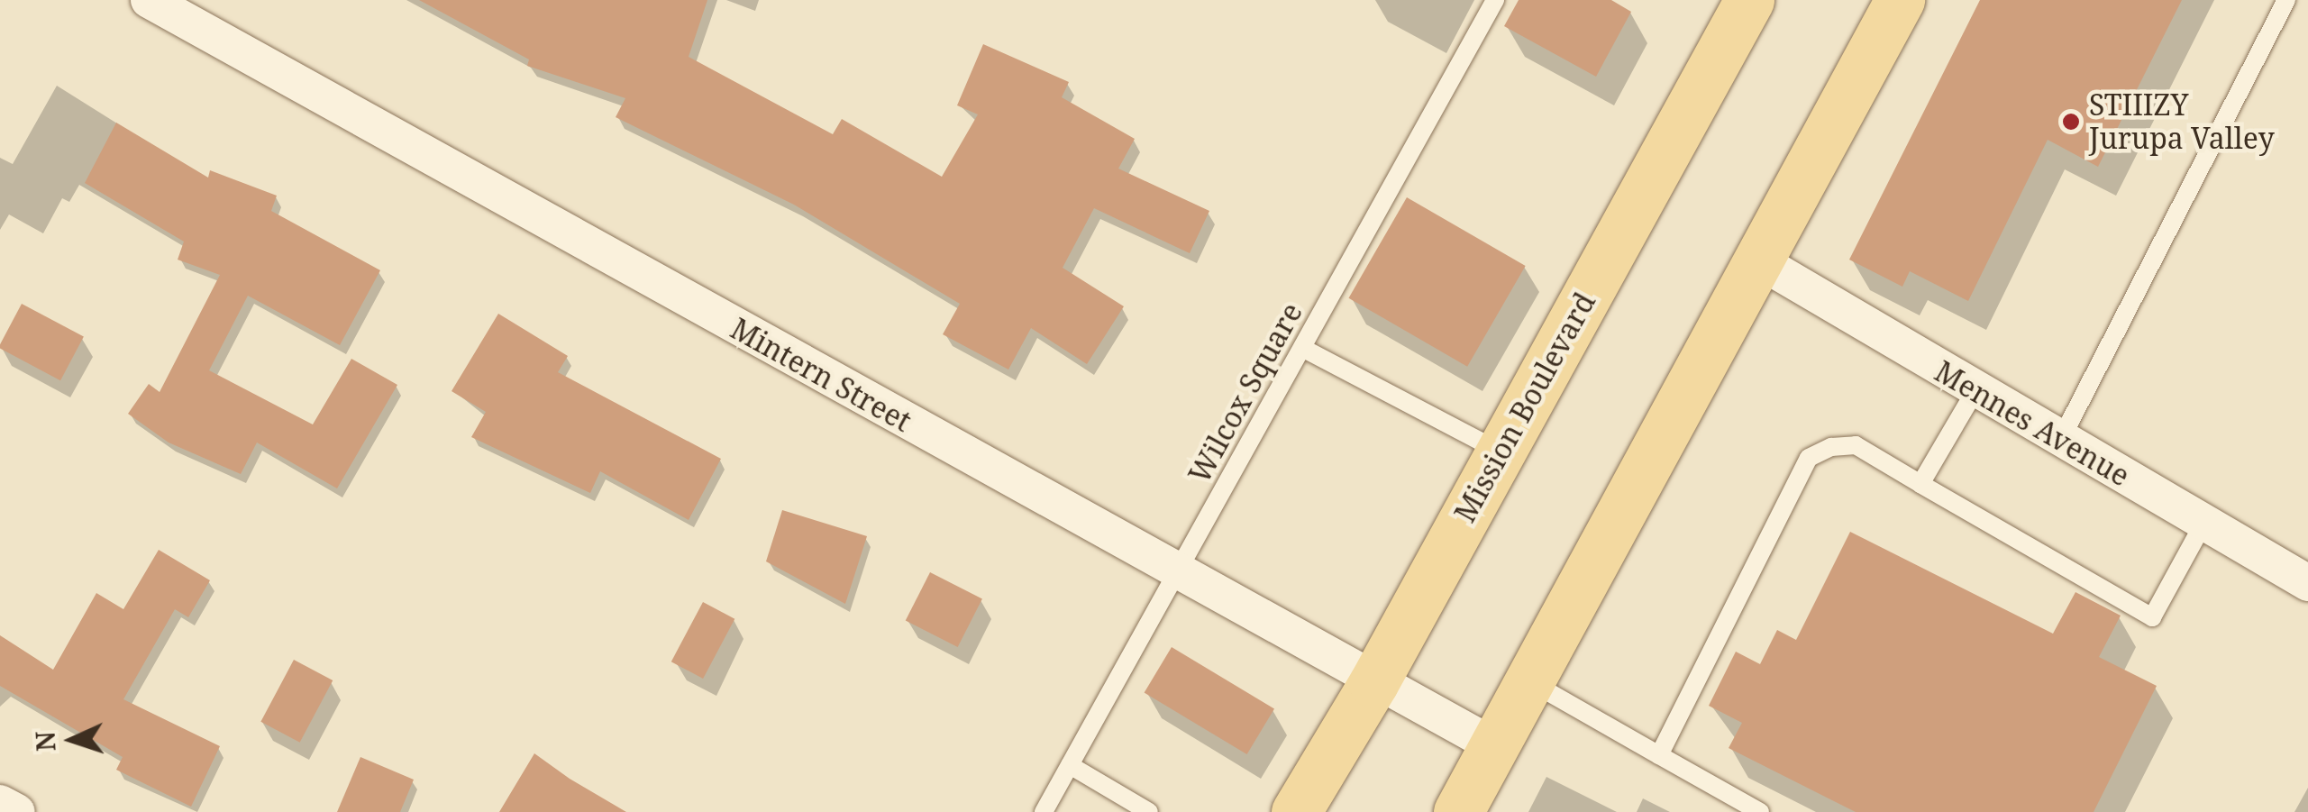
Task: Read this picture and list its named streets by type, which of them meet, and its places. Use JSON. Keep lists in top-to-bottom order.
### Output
{
  "streets": {
    "main road": ["Mission Boulevard"],
    "street": ["Mintern Street", "Mennes Avenue"],
    "lane": ["Wilcox Square"]
  },
  "crossings": [
    ["Mintern Street", "Wilcox Square"],
    ["Mintern Street", "Mission Boulevard"]
  ],
  "places": ["STIIIZY Jurupa Valley"],
  "north": "left"
}
